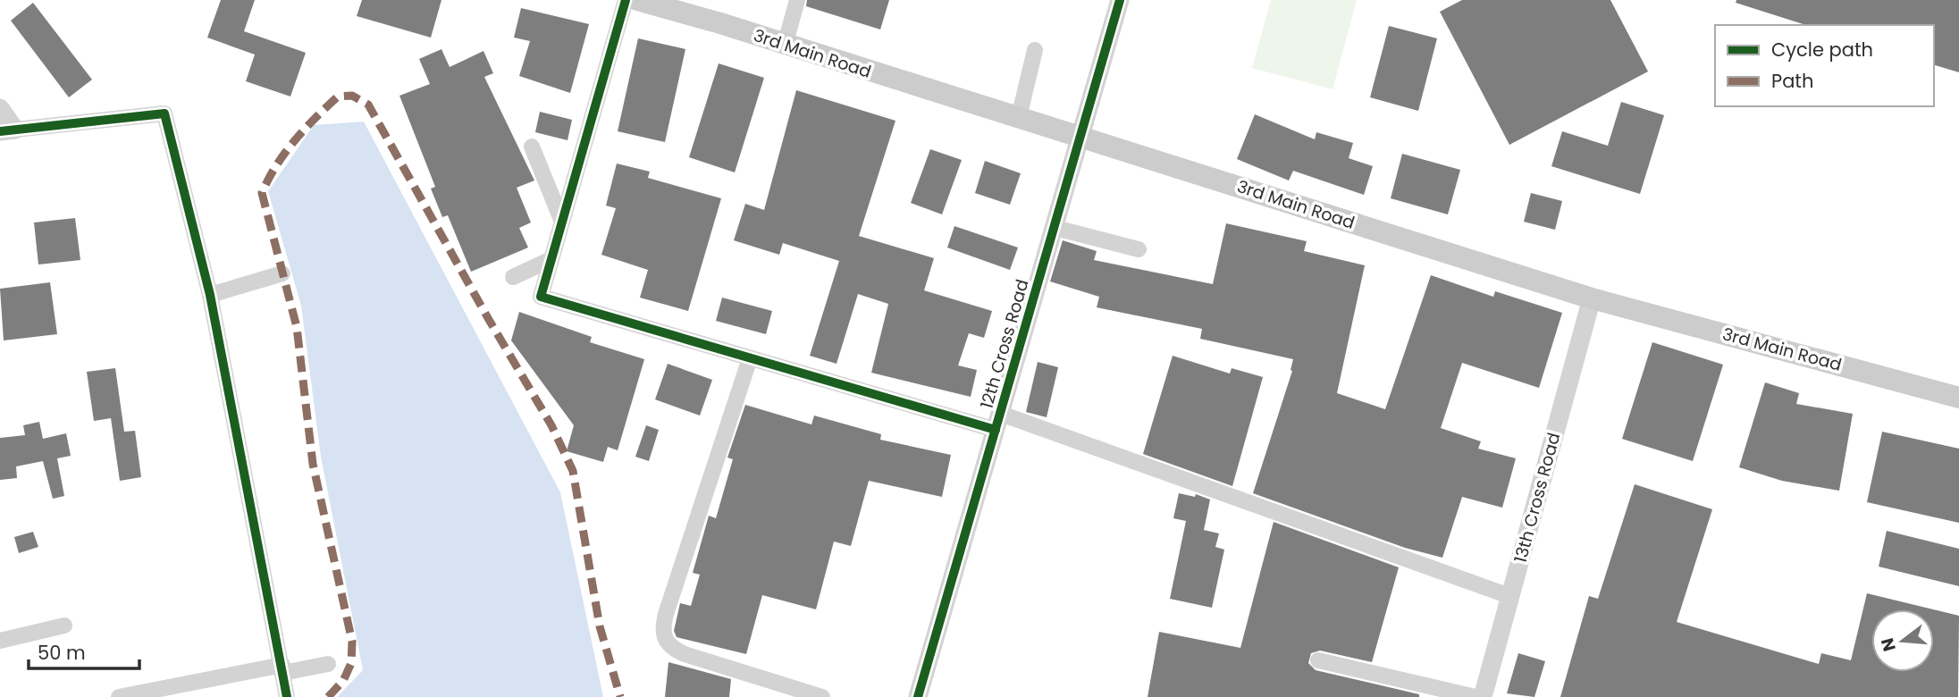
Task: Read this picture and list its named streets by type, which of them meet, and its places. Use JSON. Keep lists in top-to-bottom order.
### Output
{
  "streets": {
    "main road": ["3rd Main Road"],
    "street": ["12th Cross Road", "13th Cross Road"]
  },
  "crossings": [
    ["3rd Main Road", "12th Cross Road"],
    ["3rd Main Road", "13th Cross Road"]
  ],
  "legend": ["Cycle path", "Path"],
  "scale_bar": "50 m",
  "north": "left"
}
